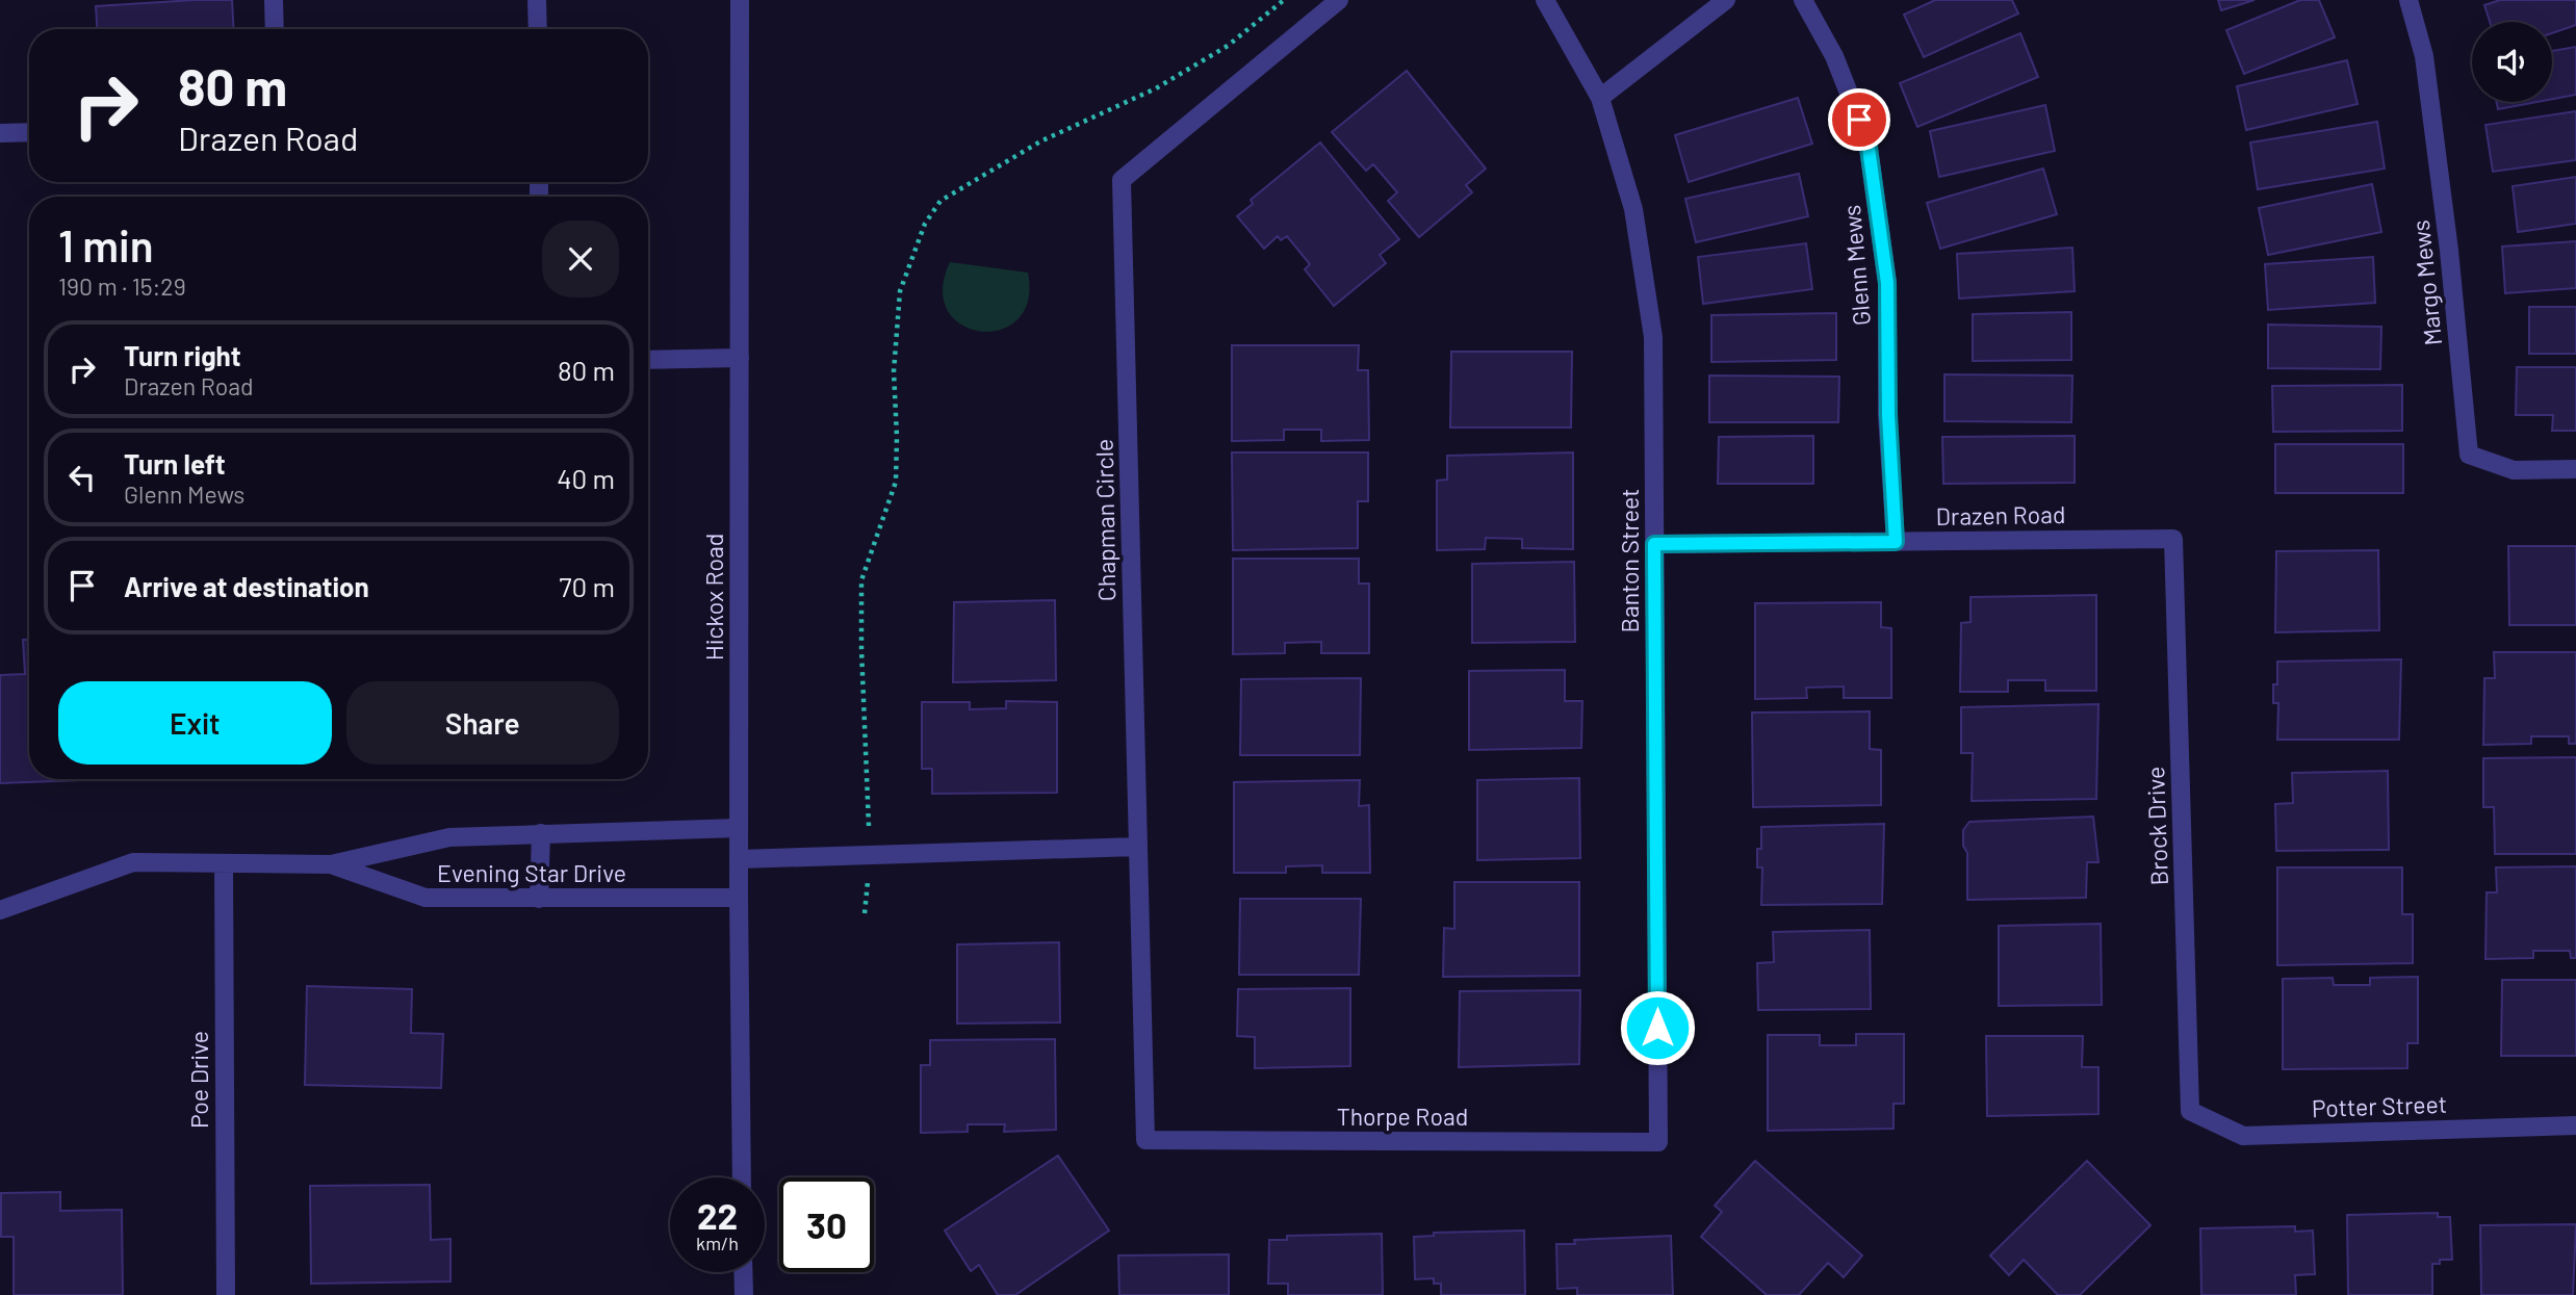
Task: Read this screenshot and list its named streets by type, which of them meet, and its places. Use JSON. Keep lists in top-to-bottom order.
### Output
{
  "streets": {
    "street": [
      "Glenn Mews",
      "Margo Mews",
      "Drazen Road",
      "Chapman Circle",
      "Banton Street",
      "Hickox Road",
      "Brock Drive",
      "Evening Star Drive",
      "Poe Drive",
      "Potter Street",
      "Thorpe Road"
    ]
  },
  "crossings": [
    ["Glenn Mews", "Drazen Road"],
    ["Drazen Road", "Banton Street"],
    ["Drazen Road", "Brock Drive"],
    ["Chapman Circle", "Thorpe Road"],
    ["Banton Street", "Thorpe Road"],
    ["Hickox Road", "Evening Star Drive"],
    ["Brock Drive", "Potter Street"],
    ["Evening Star Drive", "Poe Drive"]
  ],
  "page": {
    "turn": ["80 m", "Drazen Road"],
    "heading": ["1 min", "190 m · 15:29"],
    "list": [
      {
        "name": "Turn right",
        "note": "Drazen Road",
        "value": "80 m"
      },
      {
        "name": "Turn left",
        "note": "Glenn Mews",
        "value": "40 m"
      },
      {
        "name": "Arrive at destination",
        "value": "70 m"
      }
    ],
    "buttons": ["Exit", "Share"],
    "speed": "22 km/h",
    "limit": "30"
  }
}
